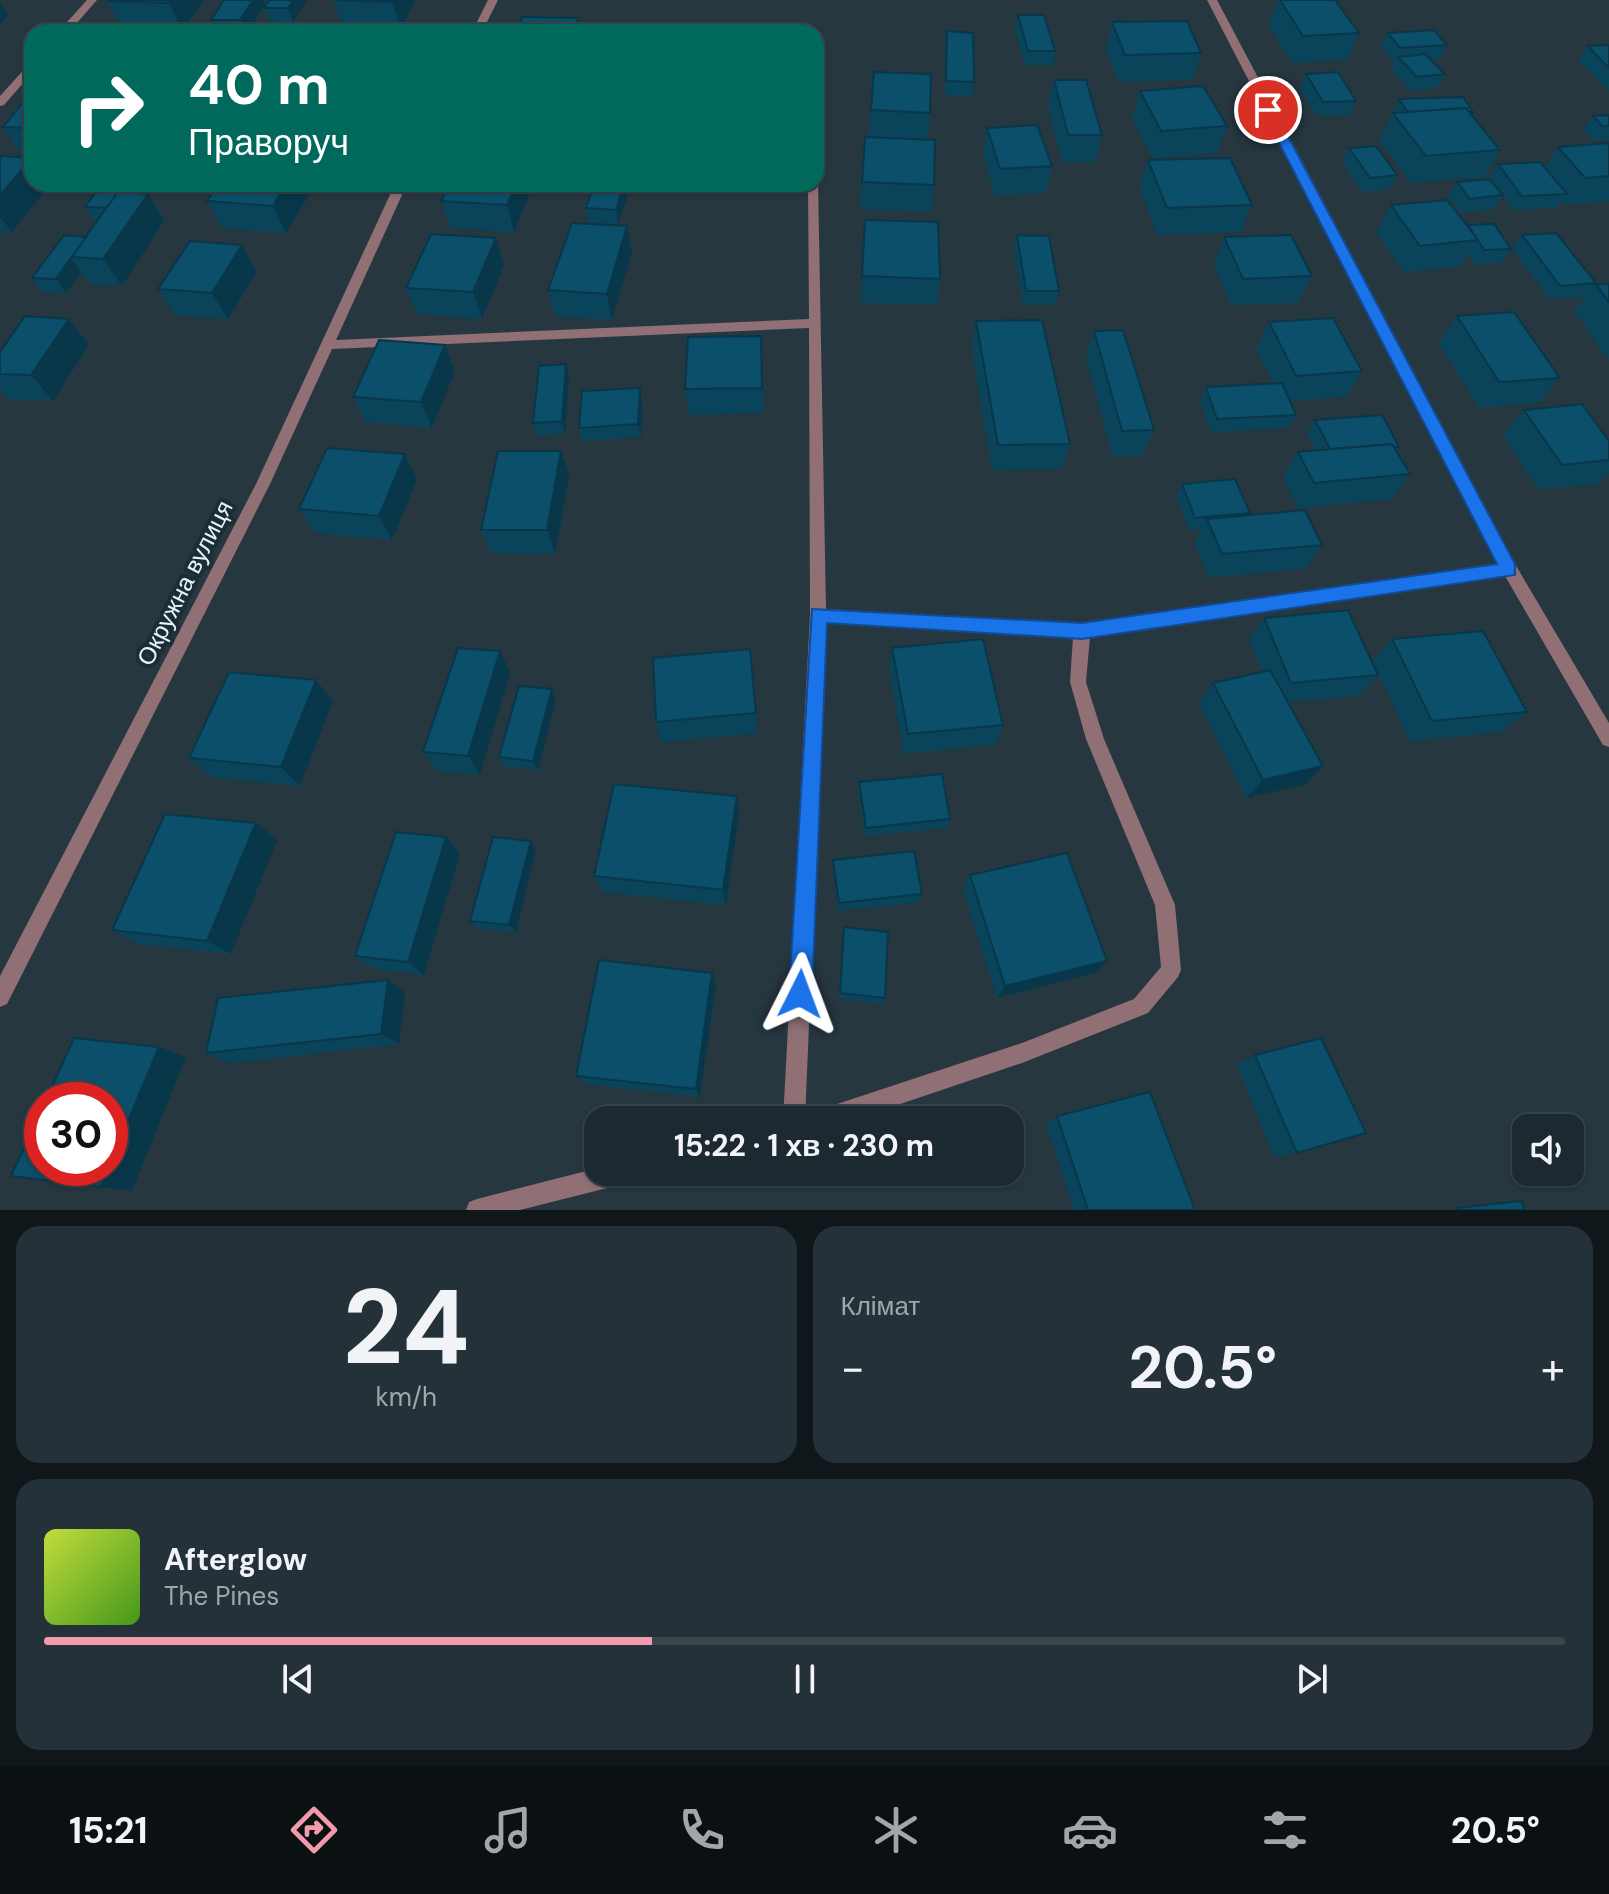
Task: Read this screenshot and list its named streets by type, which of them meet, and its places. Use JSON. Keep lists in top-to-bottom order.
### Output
{
  "streets": {
    "street": ["Окружна вулиця"]
  },
  "page": {
    "turn": ["40 m", "Праворуч"],
    "limit": "30",
    "trip": "15:22 · 1 хв · 230 m",
    "tile": [
      ["24", "km/h"],
      "Клімат"
    ],
    "heat": ["−", "20.5°", "+"],
    "song": ["Afterglow", "The Pines"],
    "tabs": ["15:21", "20.5°"]
  }
}
